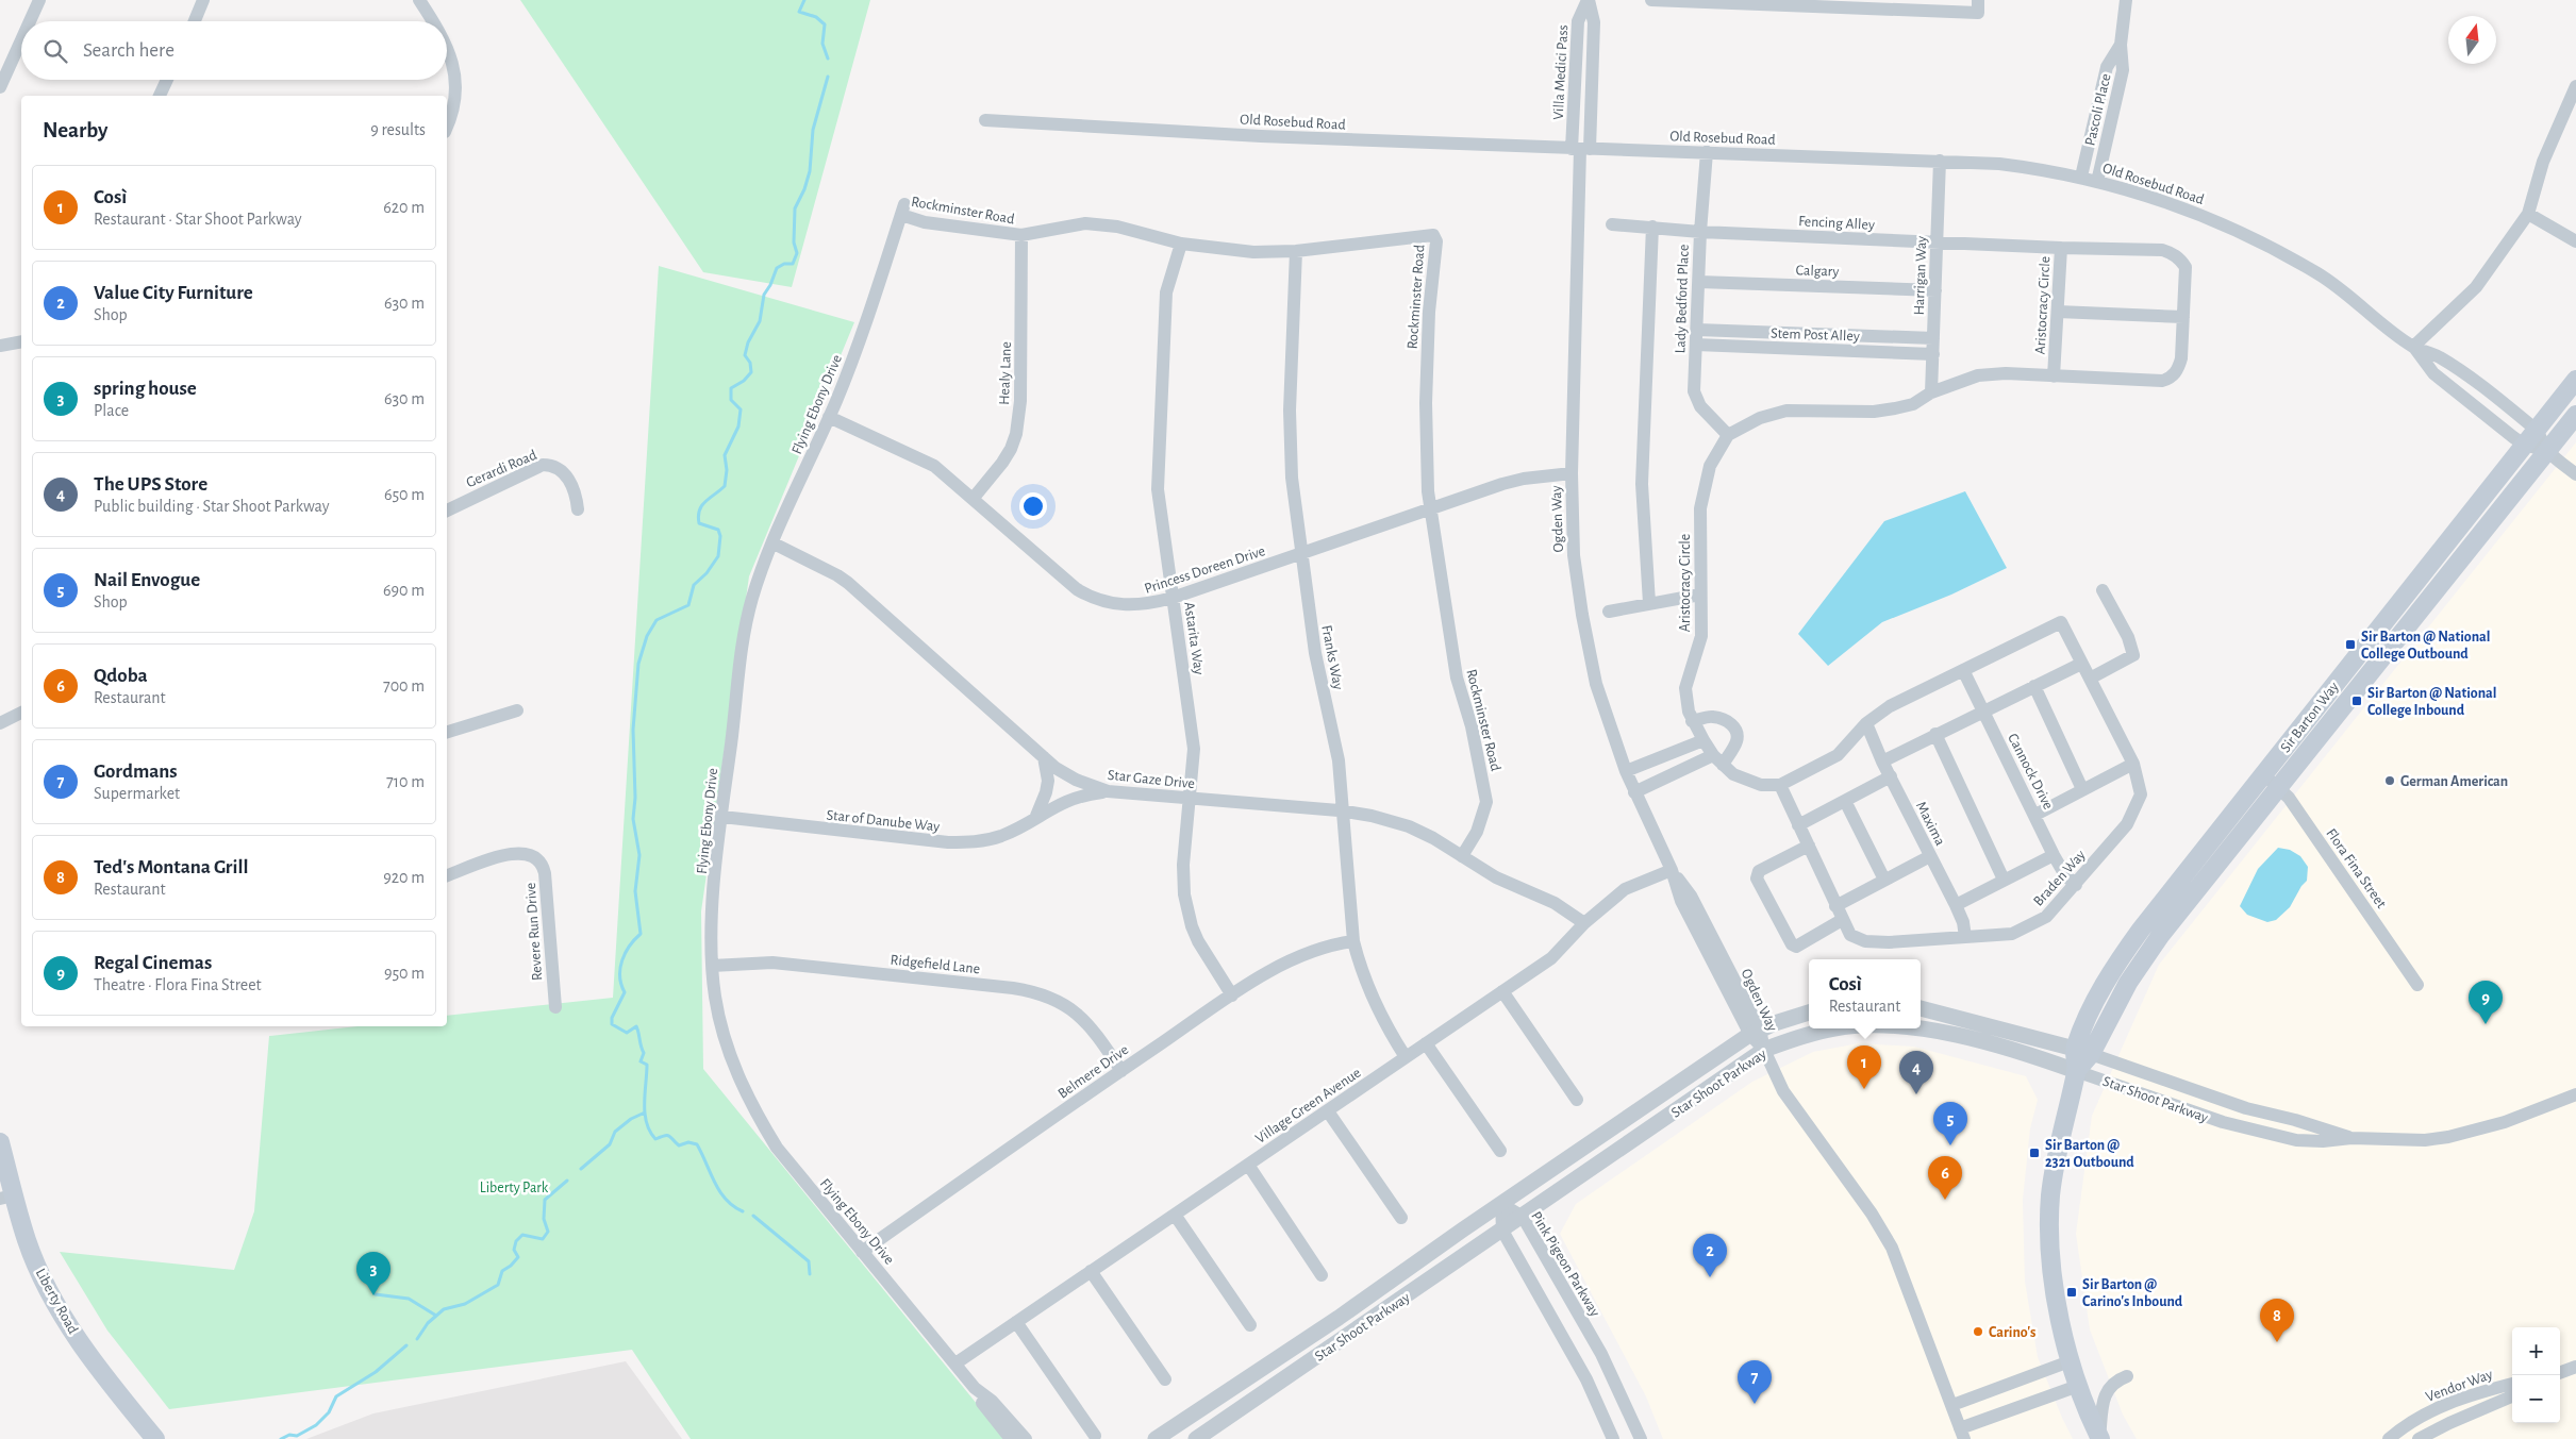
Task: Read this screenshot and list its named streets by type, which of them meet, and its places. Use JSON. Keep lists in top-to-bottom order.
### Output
{
  "streets": {
    "main road": ["Sir Barton Way", "Liberty Road"],
    "street": [
      "Villa Medici Pass",
      "Pascoli Place",
      "Old Rosebud Road",
      "Rockminster Road",
      "Fencing Alley",
      "Calgary",
      "Harrigan Way",
      "Lady Bedford Place",
      "Aristocracy Circle",
      "Stem Post Alley",
      "Healy Lane",
      "Flying Ebony Drive",
      "Gerardi Road",
      "Ogden Way",
      "Princess Doreen Drive",
      "Astarita Way",
      "Franks Way",
      "Cannock Drive",
      "Star Gaze Drive",
      "Star of Danube Way",
      "Maxima",
      "Flora Fina Street",
      "Braden Way",
      "Revere Run Drive",
      "Ridgefield Lane",
      "Belmere Drive",
      "Star Shoot Parkway",
      "Village Green Avenue",
      "Pink Pigeon Parkway",
      "Vendor Way"
    ]
  },
  "crossings": [
    ["Villa Medici Pass", "Old Rosebud Road"],
    ["Villa Medici Pass", "Ogden Way"],
    ["Pascoli Place", "Old Rosebud Road"],
    ["Old Rosebud Road", "Harrigan Way"],
    ["Old Rosebud Road", "Lady Bedford Place"],
    ["Old Rosebud Road", "Ogden Way"],
    ["Old Rosebud Road", "Sir Barton Way"],
    ["Rockminster Road", "Healy Lane"],
    ["Rockminster Road", "Flying Ebony Drive"],
    ["Rockminster Road", "Princess Doreen Drive"],
    ["Rockminster Road", "Astarita Way"],
    ["Rockminster Road", "Franks Way"],
    ["Rockminster Road", "Star Gaze Drive"],
    ["Fencing Alley", "Harrigan Way"],
    ["Fencing Alley", "Lady Bedford Place"],
    ["Fencing Alley", "Aristocracy Circle"],
    ["Calgary", "Harrigan Way"],
    ["Calgary", "Lady Bedford Place"],
    ["Harrigan Way", "Aristocracy Circle"],
    ["Harrigan Way", "Stem Post Alley"],
    ["Lady Bedford Place", "Aristocracy Circle"],
    ["Lady Bedford Place", "Stem Post Alley"],
    ["Aristocracy Circle", "Braden Way"],
    ["Healy Lane", "Princess Doreen Drive"],
    ["Flying Ebony Drive", "Princess Doreen Drive"],
    ["Flying Ebony Drive", "Star Gaze Drive"],
    ["Flying Ebony Drive", "Star of Danube Way"],
    ["Flying Ebony Drive", "Ridgefield Lane"],
    ["Flying Ebony Drive", "Belmere Drive"],
    ["Flying Ebony Drive", "Village Green Avenue"],
    ["Ogden Way", "Princess Doreen Drive"],
    ["Ogden Way", "Star Shoot Parkway"],
    ["Ogden Way", "Village Green Avenue"],
    ["Princess Doreen Drive", "Astarita Way"],
    ["Princess Doreen Drive", "Franks Way"],
    ["Astarita Way", "Star Gaze Drive"],
    ["Astarita Way", "Belmere Drive"],
    ["Franks Way", "Star Gaze Drive"],
    ["Franks Way", "Belmere Drive"],
    ["Franks Way", "Village Green Avenue"],
    ["Sir Barton Way", "Flora Fina Street"],
    ["Sir Barton Way", "Star Shoot Parkway"],
    ["Cannock Drive", "Braden Way"],
    ["Star Gaze Drive", "Star of Danube Way"],
    ["Star Gaze Drive", "Village Green Avenue"],
    ["Maxima", "Braden Way"],
    ["Ridgefield Lane", "Belmere Drive"],
    ["Star Shoot Parkway", "Pink Pigeon Parkway"]
  ],
  "parks": ["Liberty Park"],
  "places": {
    "transit": [
      "Sir Barton @ National College Outbound",
      "Sir Barton @ National College Inbound",
      "Sir Barton @ 2321 Outbound",
      "Sir Barton @ Carino's Inbound"
    ],
    "other": ["German American", "Carino's"]
  },
  "north": "top",
  "page": {
    "search": "Search here",
    "heading": ["Nearby", "9 results"],
    "list": [
      {
        "mark": "1",
        "name": "Così",
        "note": "Restaurant · Star Shoot Parkway",
        "value": "620 m"
      },
      {
        "mark": "2",
        "name": "Value City Furniture",
        "note": "Shop",
        "value": "630 m"
      },
      {
        "mark": "3",
        "name": "spring house",
        "note": "Place",
        "value": "630 m"
      },
      {
        "mark": "4",
        "name": "The UPS Store",
        "note": "Public building · Star Shoot Parkway",
        "value": "650 m"
      },
      {
        "mark": "5",
        "name": "Nail Envogue",
        "note": "Shop",
        "value": "690 m"
      },
      {
        "mark": "6",
        "name": "Qdoba",
        "note": "Restaurant",
        "value": "700 m"
      },
      {
        "mark": "7",
        "name": "Gordmans",
        "note": "Supermarket",
        "value": "710 m"
      },
      {
        "mark": "8",
        "name": "Ted's Montana Grill",
        "note": "Restaurant",
        "value": "920 m"
      },
      {
        "mark": "9",
        "name": "Regal Cinemas",
        "note": "Theatre · Flora Fina Street",
        "value": "950 m"
      }
    ],
    "popup": ["Così", "Restaurant"],
    "pins": [
      "9",
      "1",
      "4",
      "5",
      "6",
      "2",
      "3",
      "8",
      "7"
    ],
    "map_buttons": ["+", "−"]
  }
}
